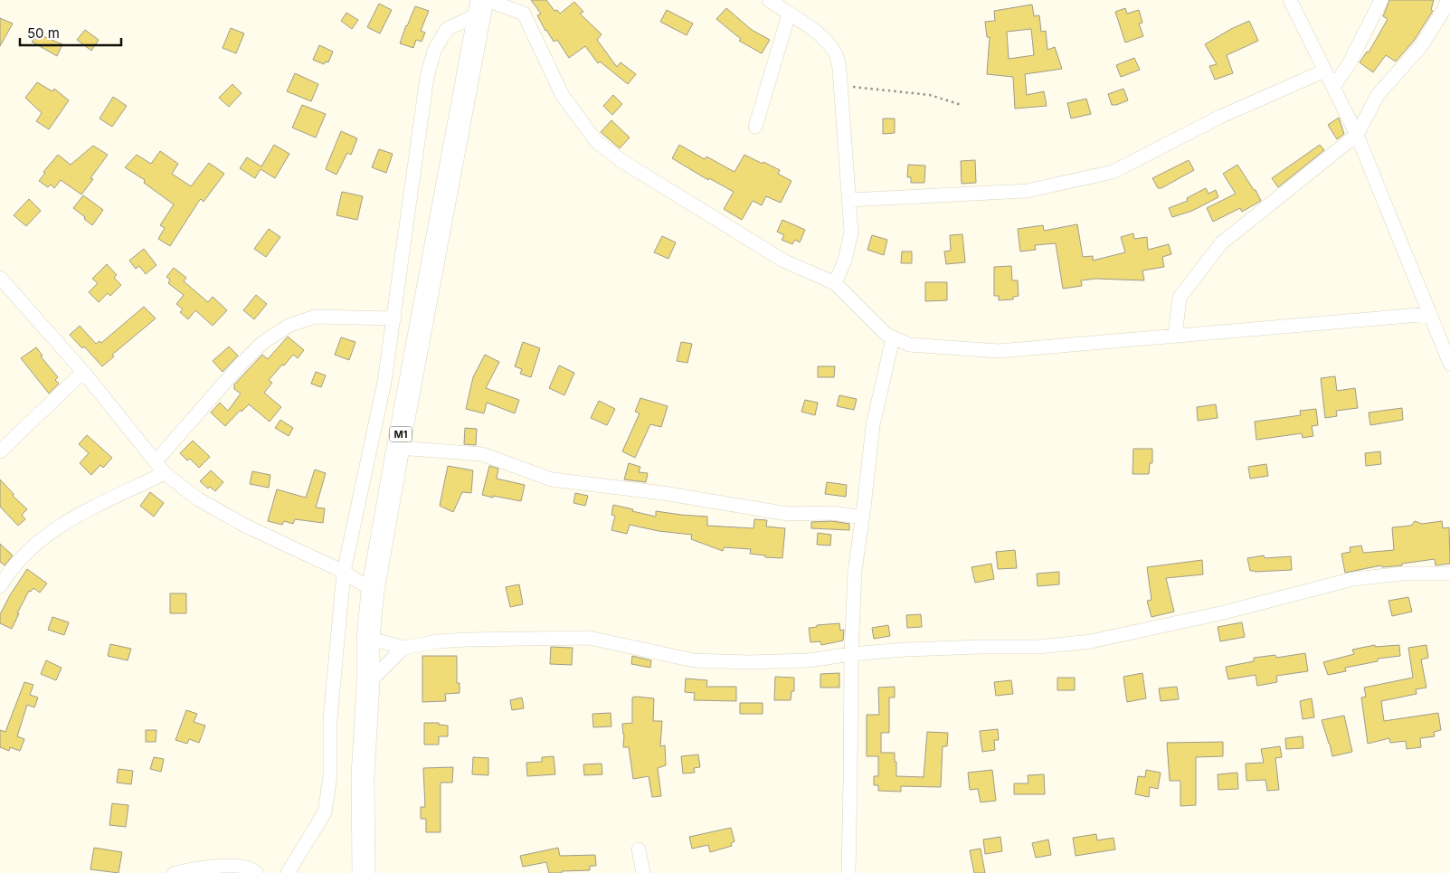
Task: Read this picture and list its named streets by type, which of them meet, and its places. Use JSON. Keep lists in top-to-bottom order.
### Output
{
  "streets": {
    "highway": ["M1"]
  },
  "scale_bar": "50 m"
}
